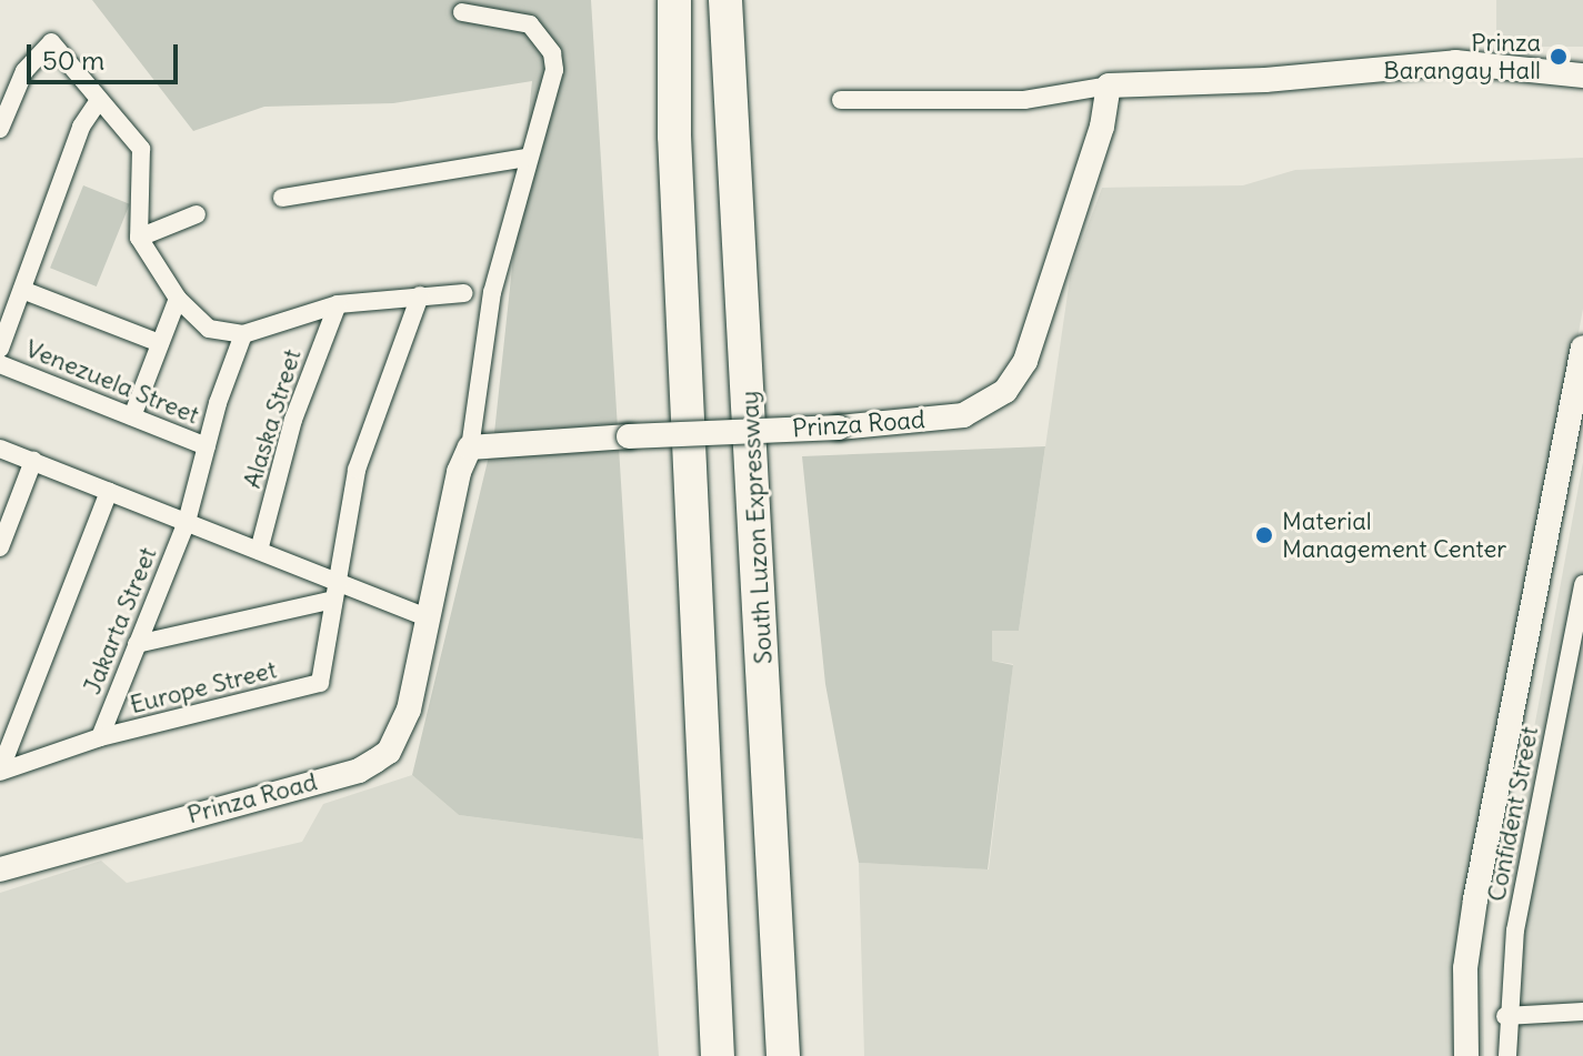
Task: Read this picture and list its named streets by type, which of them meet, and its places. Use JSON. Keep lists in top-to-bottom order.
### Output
{
  "streets": {
    "highway": ["South Luzon Expressway"],
    "main road": ["Prinza Road"],
    "street": [
      "Venezuela Street",
      "Alaska Street",
      "Jakarta Street",
      "Europe Street",
      "Confident Street"
    ]
  },
  "crossings": [
    ["Venezuela Street", "Jakarta Street"],
    ["Jakarta Street", "Europe Street"]
  ],
  "places": ["Prinza Barangay Hall", "Material Management Center"],
  "scale_bar": "50 m"
}
